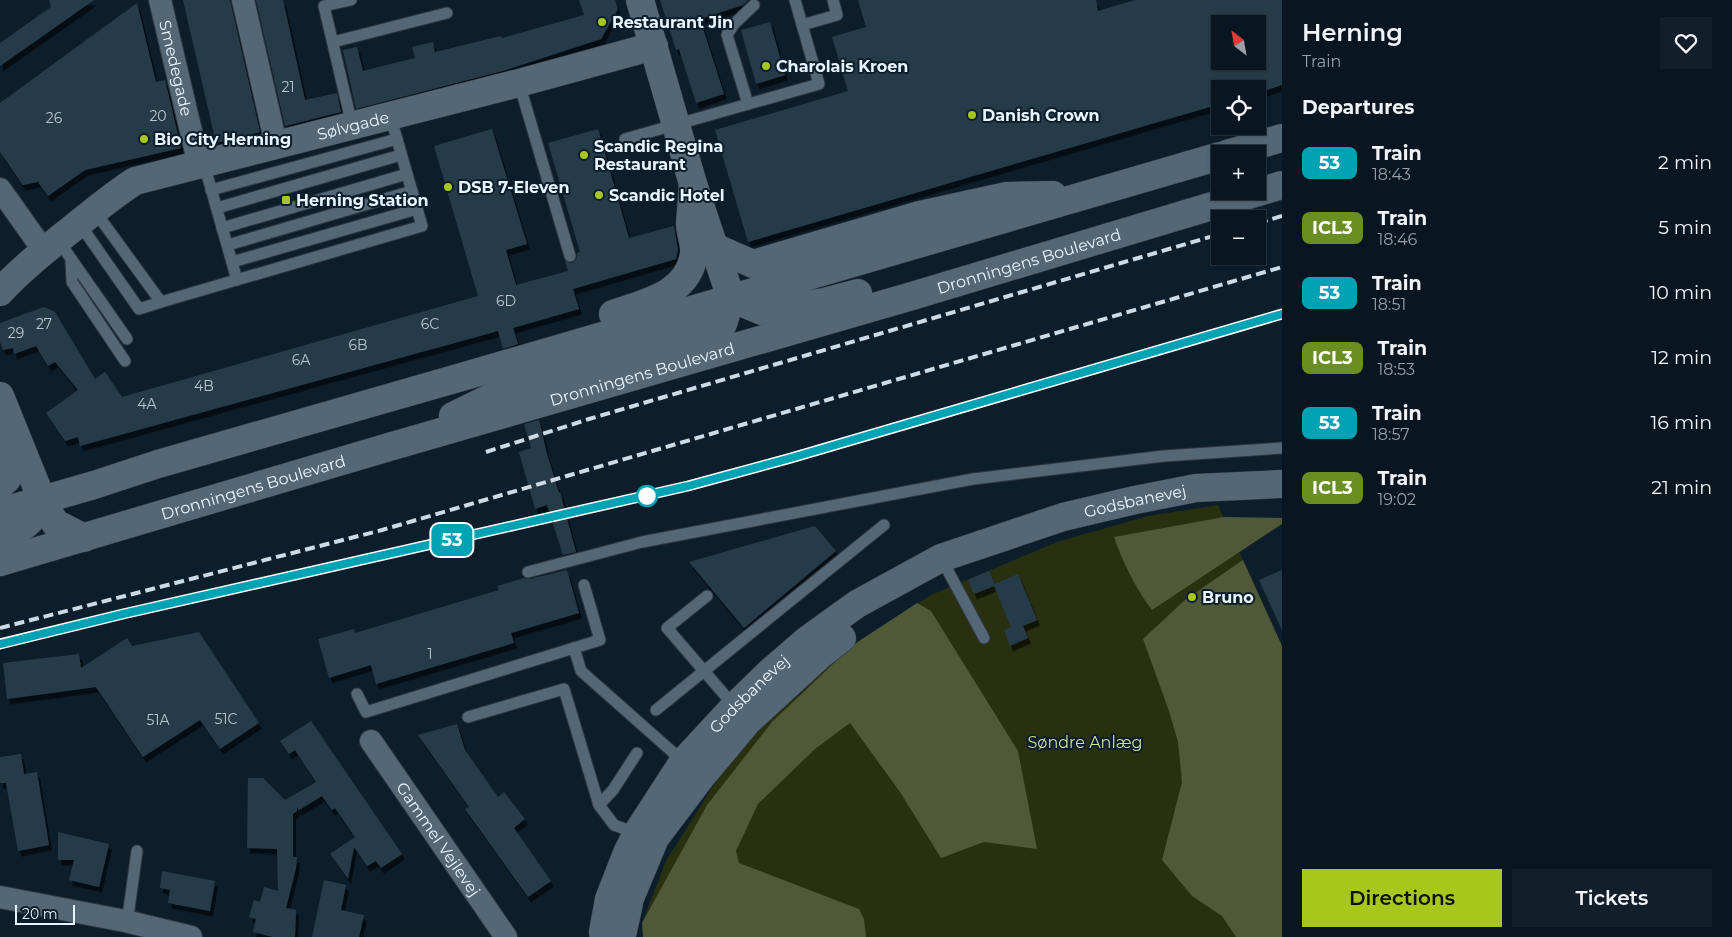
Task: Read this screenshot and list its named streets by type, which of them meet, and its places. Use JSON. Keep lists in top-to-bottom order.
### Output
{
  "streets": {
    "main road": ["Sølvgade", "Dronningens Boulevard", "Godsbanevej"],
    "street": ["Smedegade", "Gammel Vejlevej"]
  },
  "crossings": [
    ["Smedegade", "Sølvgade"]
  ],
  "parks": ["Søndre Anlæg"],
  "places": {
    "other": [
      "Restaurant Jin",
      "Charolais Kroen",
      "Danish Crown",
      "Bio City Herning",
      "Scandic Regina Restaurant",
      "DSB 7-Eleven",
      "Scandic Hotel",
      "Bruno"
    ],
    "transit": ["Herning Station"]
  },
  "house_numbers": [
    "21",
    "20",
    "26",
    "6D",
    "27",
    "6C",
    "29",
    "6B",
    "6A",
    "4B",
    "4A",
    "1",
    "51C",
    "51A"
  ],
  "scale_bar": "20 m",
  "north": "top left",
  "page": {
    "on_map": "53",
    "heading": [
      ["Herning", "Train"],
      "Departures"
    ],
    "map_buttons": ["+", "−"],
    "list": [
      {
        "mark": "53",
        "name": "Train",
        "note": "18:43",
        "value": "2 min"
      },
      {
        "mark": "ICL3",
        "name": "Train",
        "note": "18:46",
        "value": "5 min"
      },
      {
        "mark": "53",
        "name": "Train",
        "note": "18:51",
        "value": "10 min"
      },
      {
        "mark": "ICL3",
        "name": "Train",
        "note": "18:53",
        "value": "12 min"
      },
      {
        "mark": "53",
        "name": "Train",
        "note": "18:57",
        "value": "16 min"
      },
      {
        "mark": "ICL3",
        "name": "Train",
        "note": "19:02",
        "value": "21 min"
      }
    ],
    "buttons": ["Directions", "Tickets"],
    "scale": "20 m"
  }
}
